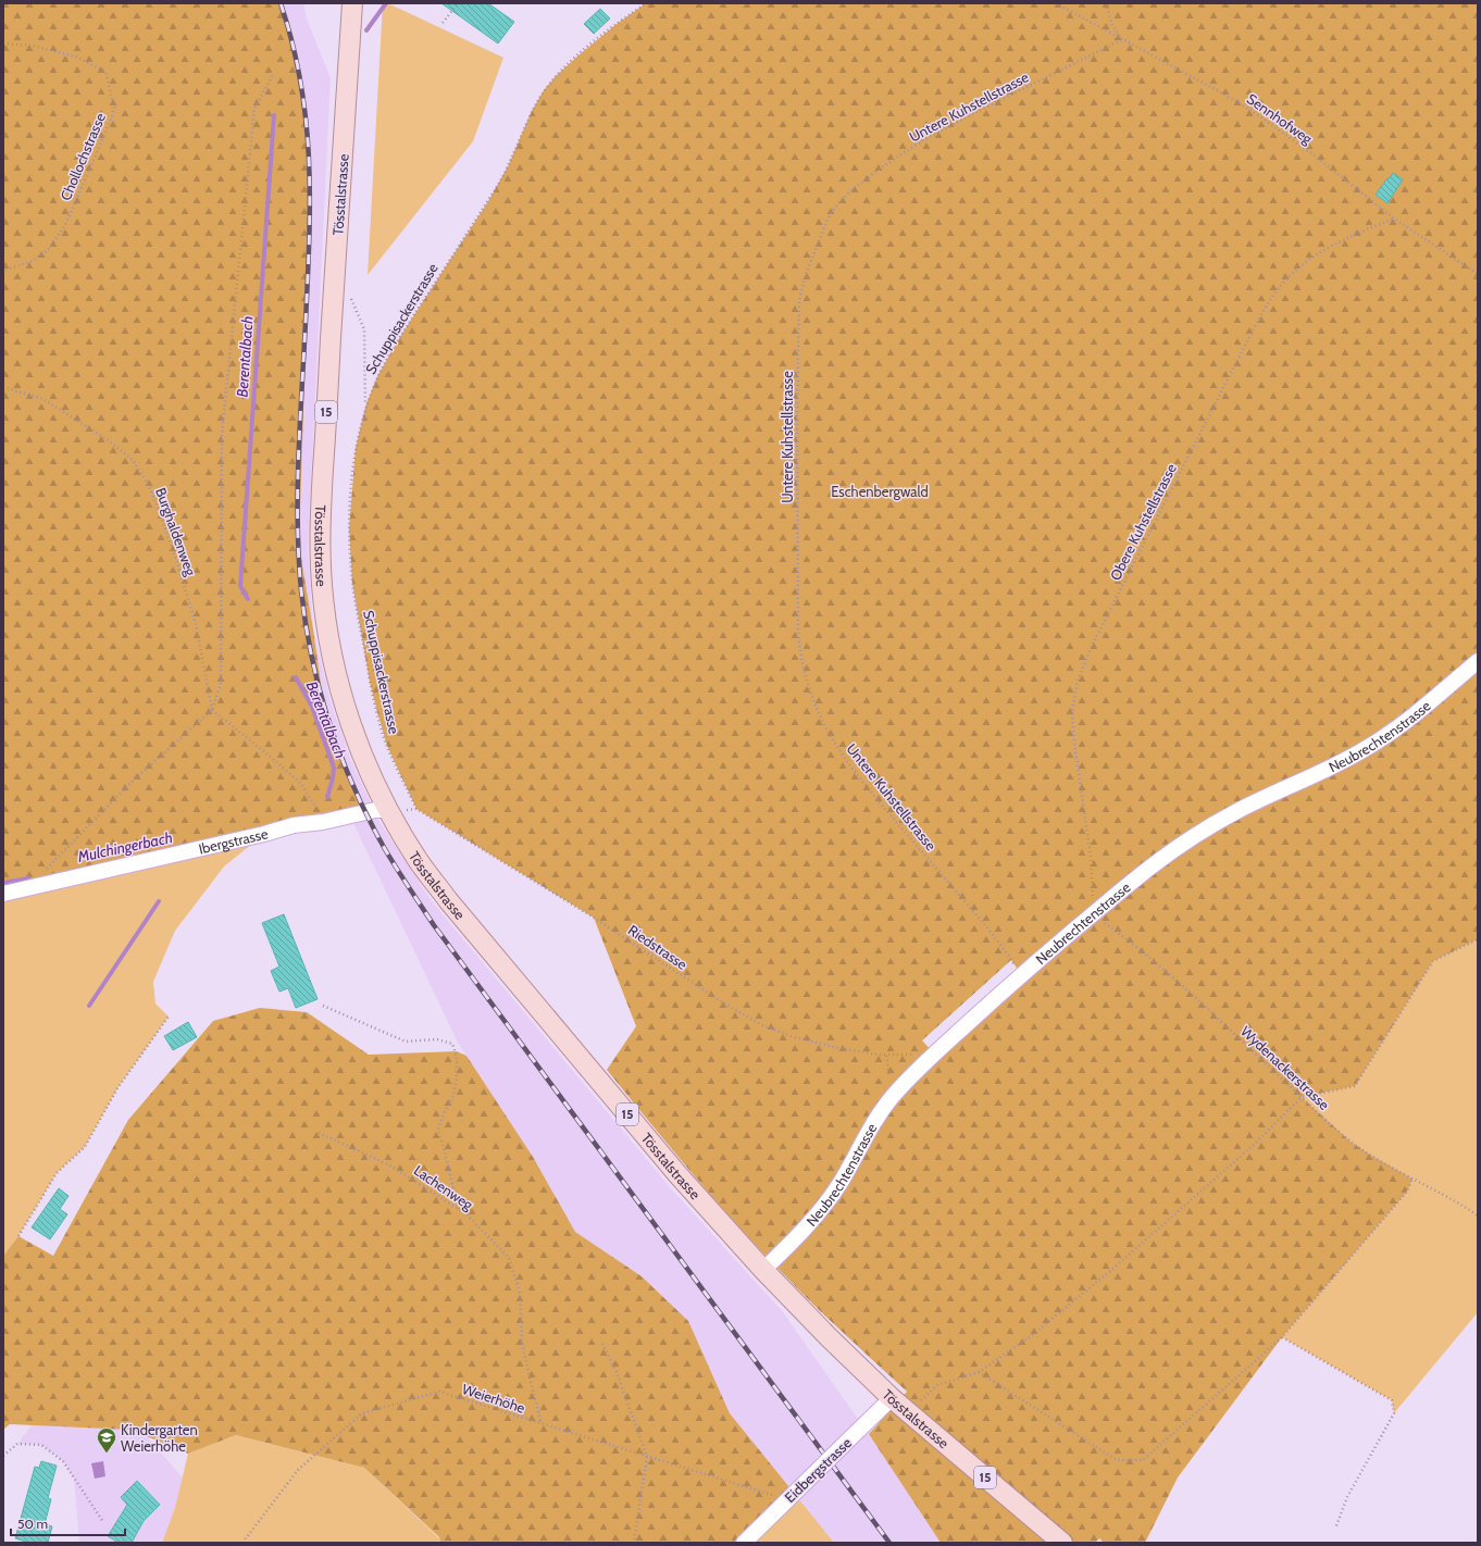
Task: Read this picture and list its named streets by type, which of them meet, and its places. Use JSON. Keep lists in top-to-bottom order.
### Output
{
  "streets": {
    "main road": ["Tösstalstrasse", "15"],
    "street": ["Neubrechtenstrasse", "Ibergstrasse", "Eidbergstrasse"],
    "path": [
      "Untere Kuhstellstrasse",
      "Sennhofweg",
      "Chollochstrasse",
      "Schuppisackerstrasse",
      "Obere Kuhstellstrasse",
      "Burghaldenweg",
      "Riedstrasse",
      "Wydenackerstrasse",
      "Lachenweg",
      "Weierhöhe"
    ]
  },
  "crossings": [
    ["Untere Kuhstellstrasse", "Sennhofweg"],
    ["Untere Kuhstellstrasse", "Neubrechtenstrasse"],
    ["Sennhofweg", "Obere Kuhstellstrasse"],
    ["Tösstalstrasse", "Neubrechtenstrasse"],
    ["Tösstalstrasse", "Ibergstrasse"],
    ["Tösstalstrasse", "Eidbergstrasse"],
    ["Schuppisackerstrasse", "Riedstrasse"],
    ["Obere Kuhstellstrasse", "Neubrechtenstrasse"],
    ["Obere Kuhstellstrasse", "Wydenackerstrasse"],
    ["Neubrechtenstrasse", "Riedstrasse"],
    ["Neubrechtenstrasse", "Wydenackerstrasse"],
    ["Lachenweg", "Weierhöhe"],
    ["Weierhöhe", "Eidbergstrasse"]
  ],
  "water": ["Berentalbach", "Mulchingerbach"],
  "parks": ["Eschenbergwald"],
  "places": {
    "school or university": ["Kindergarten Weierhöhe"]
  },
  "scale_bar": "50 m"
}
